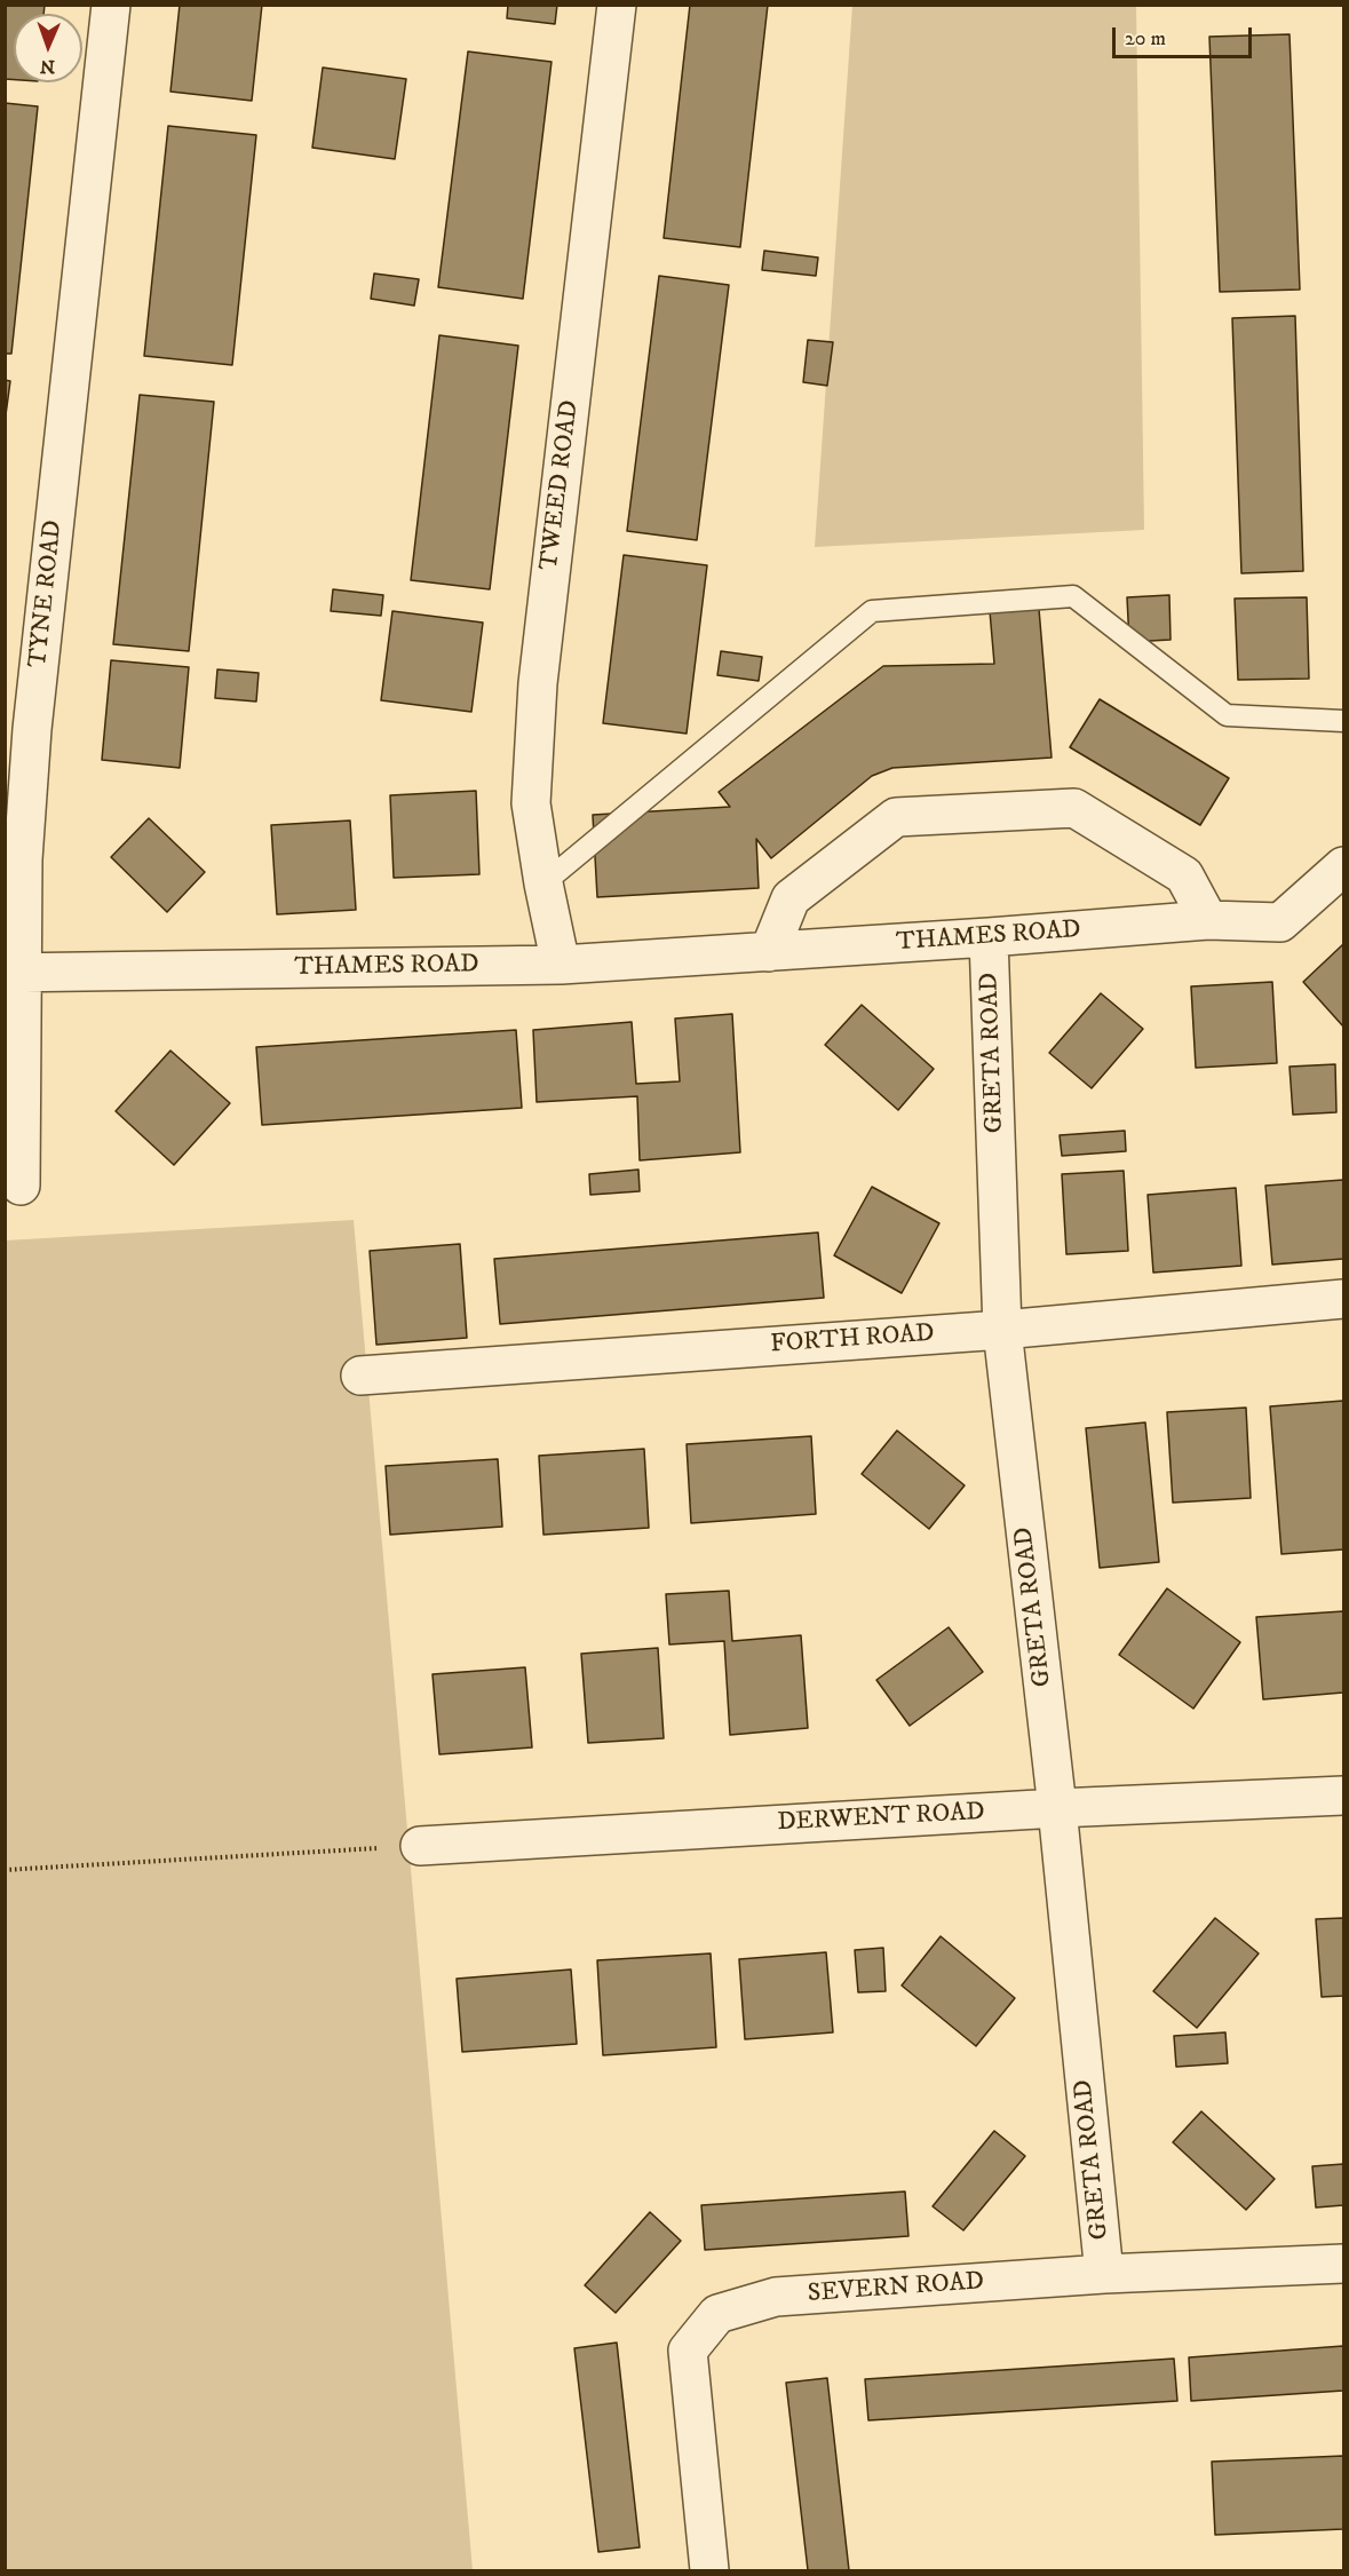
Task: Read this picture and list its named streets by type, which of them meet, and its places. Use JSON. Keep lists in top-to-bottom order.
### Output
{
  "streets": {
    "street": [
      "TWEED ROAD",
      "TYNE ROAD",
      "THAMES ROAD",
      "GRETA ROAD",
      "FORTH ROAD",
      "DERWENT ROAD",
      "SEVERN ROAD"
    ]
  },
  "crossings": [
    ["TWEED ROAD", "THAMES ROAD"],
    ["TYNE ROAD", "THAMES ROAD"],
    ["THAMES ROAD", "GRETA ROAD"],
    ["GRETA ROAD", "FORTH ROAD"],
    ["GRETA ROAD", "DERWENT ROAD"],
    ["GRETA ROAD", "SEVERN ROAD"]
  ],
  "scale_bar": "20 m",
  "north": "bottom"
}
